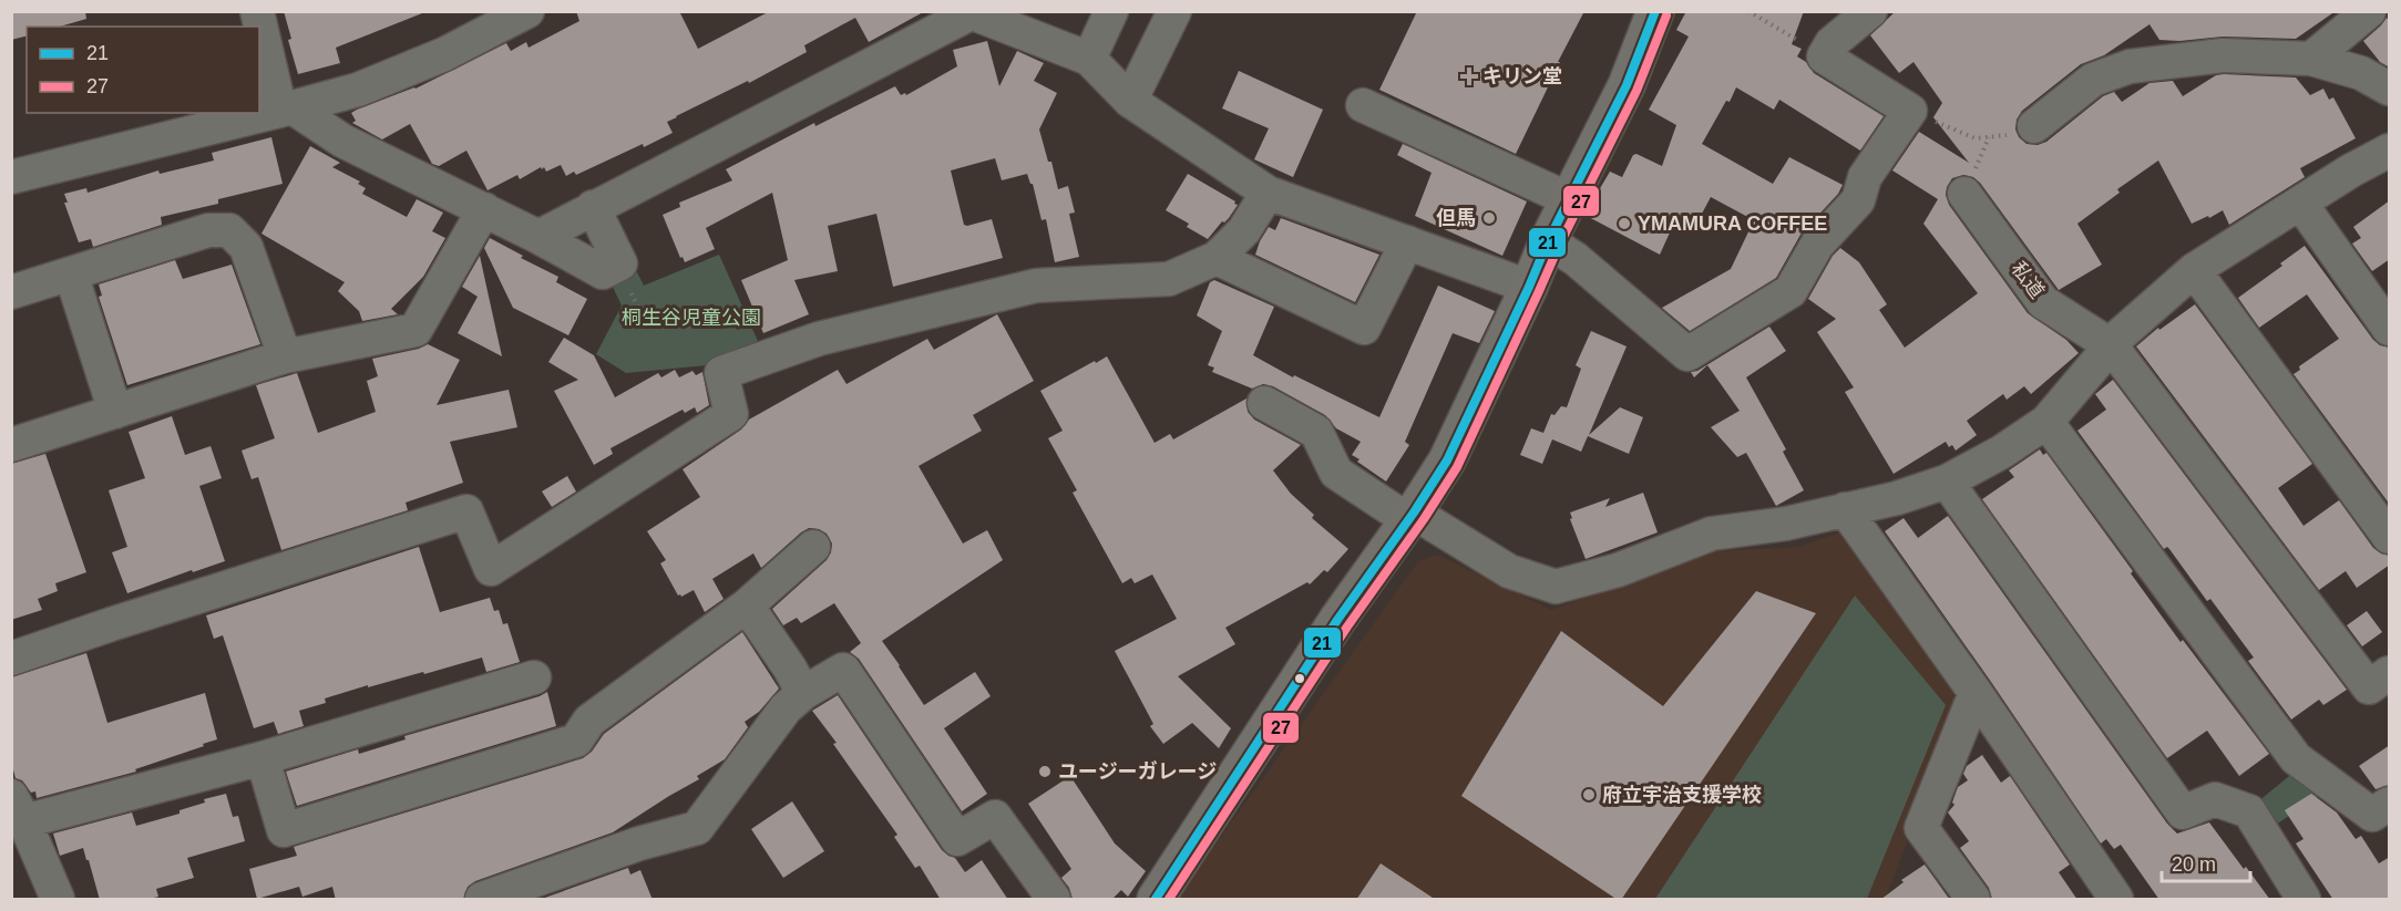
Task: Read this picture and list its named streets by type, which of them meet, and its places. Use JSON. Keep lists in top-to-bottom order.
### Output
{
  "streets": {
    "street": ["私道"]
  },
  "parks": ["桐生谷児童公園"],
  "places": {
    "health": ["キリン堂"],
    "other": [
      "但馬",
      "YMAMURA COFFEE",
      "ユージーガレージ",
      "府立宇治支援学校"
    ]
  },
  "lines": ["transit line 21", "transit line 27"],
  "legend": ["21", "27"],
  "scale_bar": "20 m"
}
